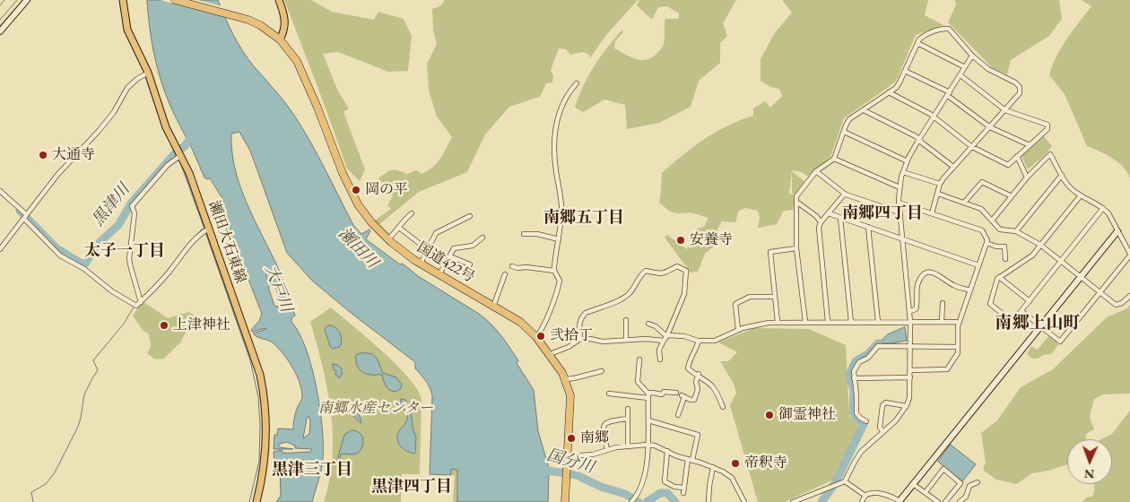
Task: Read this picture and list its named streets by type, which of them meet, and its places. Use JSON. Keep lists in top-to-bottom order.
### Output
{
  "streets": {
    "highway": ["国道422号"],
    "main road": ["瀬田大石東線"]
  },
  "districts": [
    "南郷四丁目",
    "南郷五丁目",
    "太子一丁目",
    "南郷上山町",
    "黒津三丁目",
    "黒津四丁目"
  ],
  "water": [
    "黒津川",
    "瀬田川",
    "大戸川",
    "国分川"
  ],
  "parks": ["南郷水産センター"],
  "places": [
    "大通寺",
    "岡の平",
    "安養寺",
    "上津神社",
    "弐拾丁",
    "御霊神社",
    "南郷",
    "帝釈寺"
  ],
  "north": "bottom"
}
